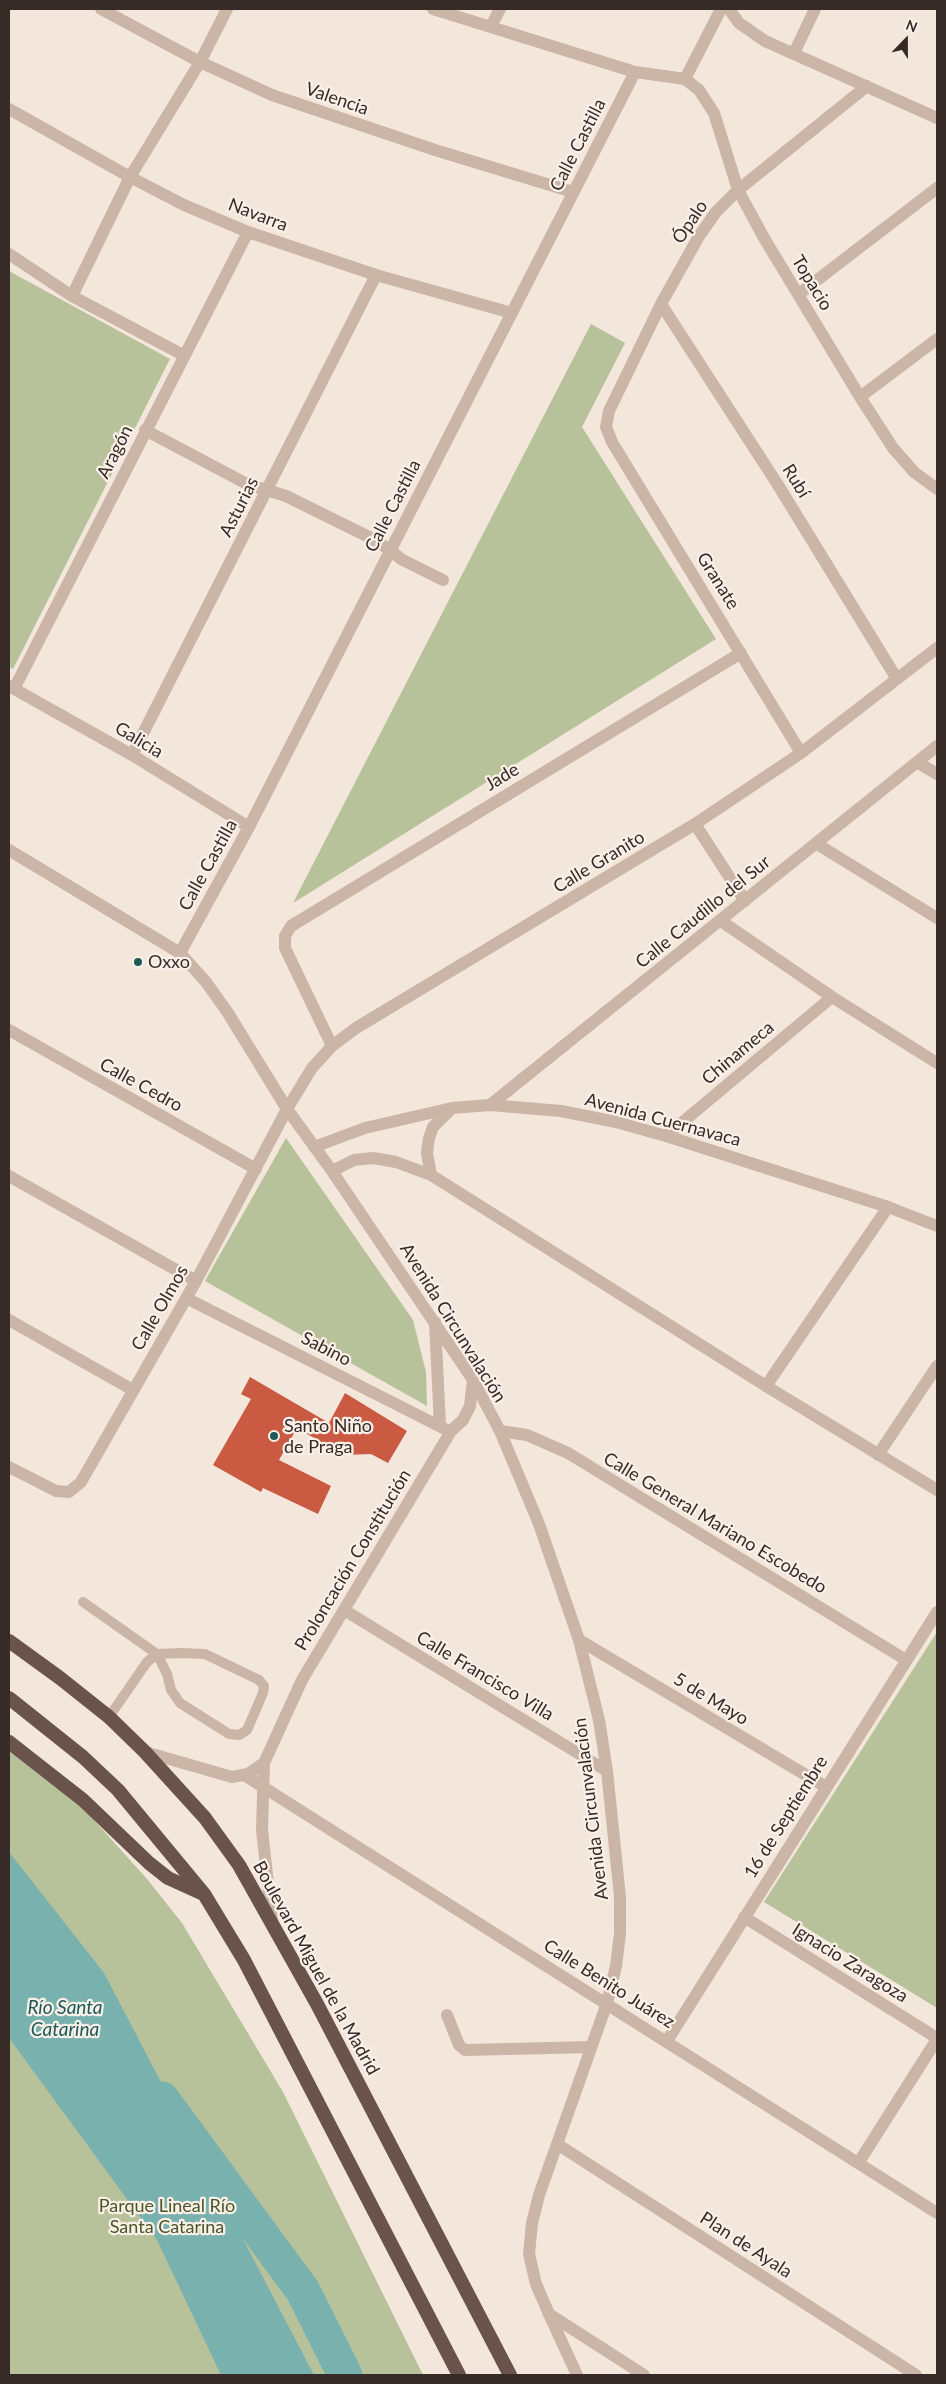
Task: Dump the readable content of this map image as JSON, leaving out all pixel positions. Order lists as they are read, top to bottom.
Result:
{
  "streets": {
    "highway": ["Boulevard Miguel de la Madrid"],
    "street": [
      "Valencia",
      "Calle Castilla",
      "Navarra",
      "Ópalo",
      "Topacio",
      "Aragón",
      "Rubí",
      "Asturias",
      "Granate",
      "Galicia",
      "Jade",
      "Calle Granito",
      "Calle Caudillo del Sur",
      "Chinameca",
      "Calle Cedro",
      "Avenida Cuernavaca",
      "Calle Olmos",
      "Avenida Circunvalación",
      "Sabino",
      "Calle General Mariano Escobedo",
      "Proloncación Constitución",
      "Calle Francisco Villa",
      "5 de Mayo",
      "16 de Septiembre",
      "Ignacio Zaragoza",
      "Calle Benito Juárez",
      "Plan de Ayala"
    ]
  },
  "crossings": [
    ["Valencia", "Calle Castilla"],
    ["Calle Castilla", "Navarra"],
    ["Calle Castilla", "Galicia"],
    ["Calle Castilla", "Avenida Circunvalación"],
    ["Navarra", "Aragón"],
    ["Navarra", "Asturias"],
    ["Ópalo", "Topacio"],
    ["Ópalo", "Rubí"],
    ["Ópalo", "Granate"],
    ["Aragón", "Galicia"],
    ["Rubí", "Calle Granito"],
    ["Asturias", "Galicia"],
    ["Granate", "Jade"],
    ["Granate", "Calle Granito"],
    ["Jade", "Calle Granito"],
    ["Calle Granito", "Calle Olmos"],
    ["Calle Granito", "Avenida Circunvalación"],
    ["Calle Caudillo del Sur", "Avenida Cuernavaca"],
    ["Chinameca", "Avenida Cuernavaca"],
    ["Calle Cedro", "Calle Olmos"],
    ["Avenida Cuernavaca", "Avenida Circunvalación"],
    ["Calle Olmos", "Avenida Circunvalación"],
    ["Calle Olmos", "Sabino"],
    ["Avenida Circunvalación", "Calle General Mariano Escobedo"],
    ["Avenida Circunvalación", "Proloncación Constitución"],
    ["Avenida Circunvalación", "Calle Francisco Villa"],
    ["Avenida Circunvalación", "5 de Mayo"],
    ["Avenida Circunvalación", "Calle Benito Juárez"],
    ["Avenida Circunvalación", "Plan de Ayala"],
    ["Sabino", "Proloncación Constitución"],
    ["Calle General Mariano Escobedo", "16 de Septiembre"],
    ["Proloncación Constitución", "Calle Francisco Villa"],
    ["Proloncación Constitución", "Boulevard Miguel de la Madrid"],
    ["Proloncación Constitución", "Calle Benito Juárez"],
    ["5 de Mayo", "16 de Septiembre"],
    ["16 de Septiembre", "Ignacio Zaragoza"],
    ["16 de Septiembre", "Calle Benito Juárez"]
  ],
  "water": ["Río Santa Catarina"],
  "parks": ["Parque Lineal Río Santa Catarina"],
  "places": ["Oxxo", "Santo Niño de Praga"],
  "north": "top"
}
